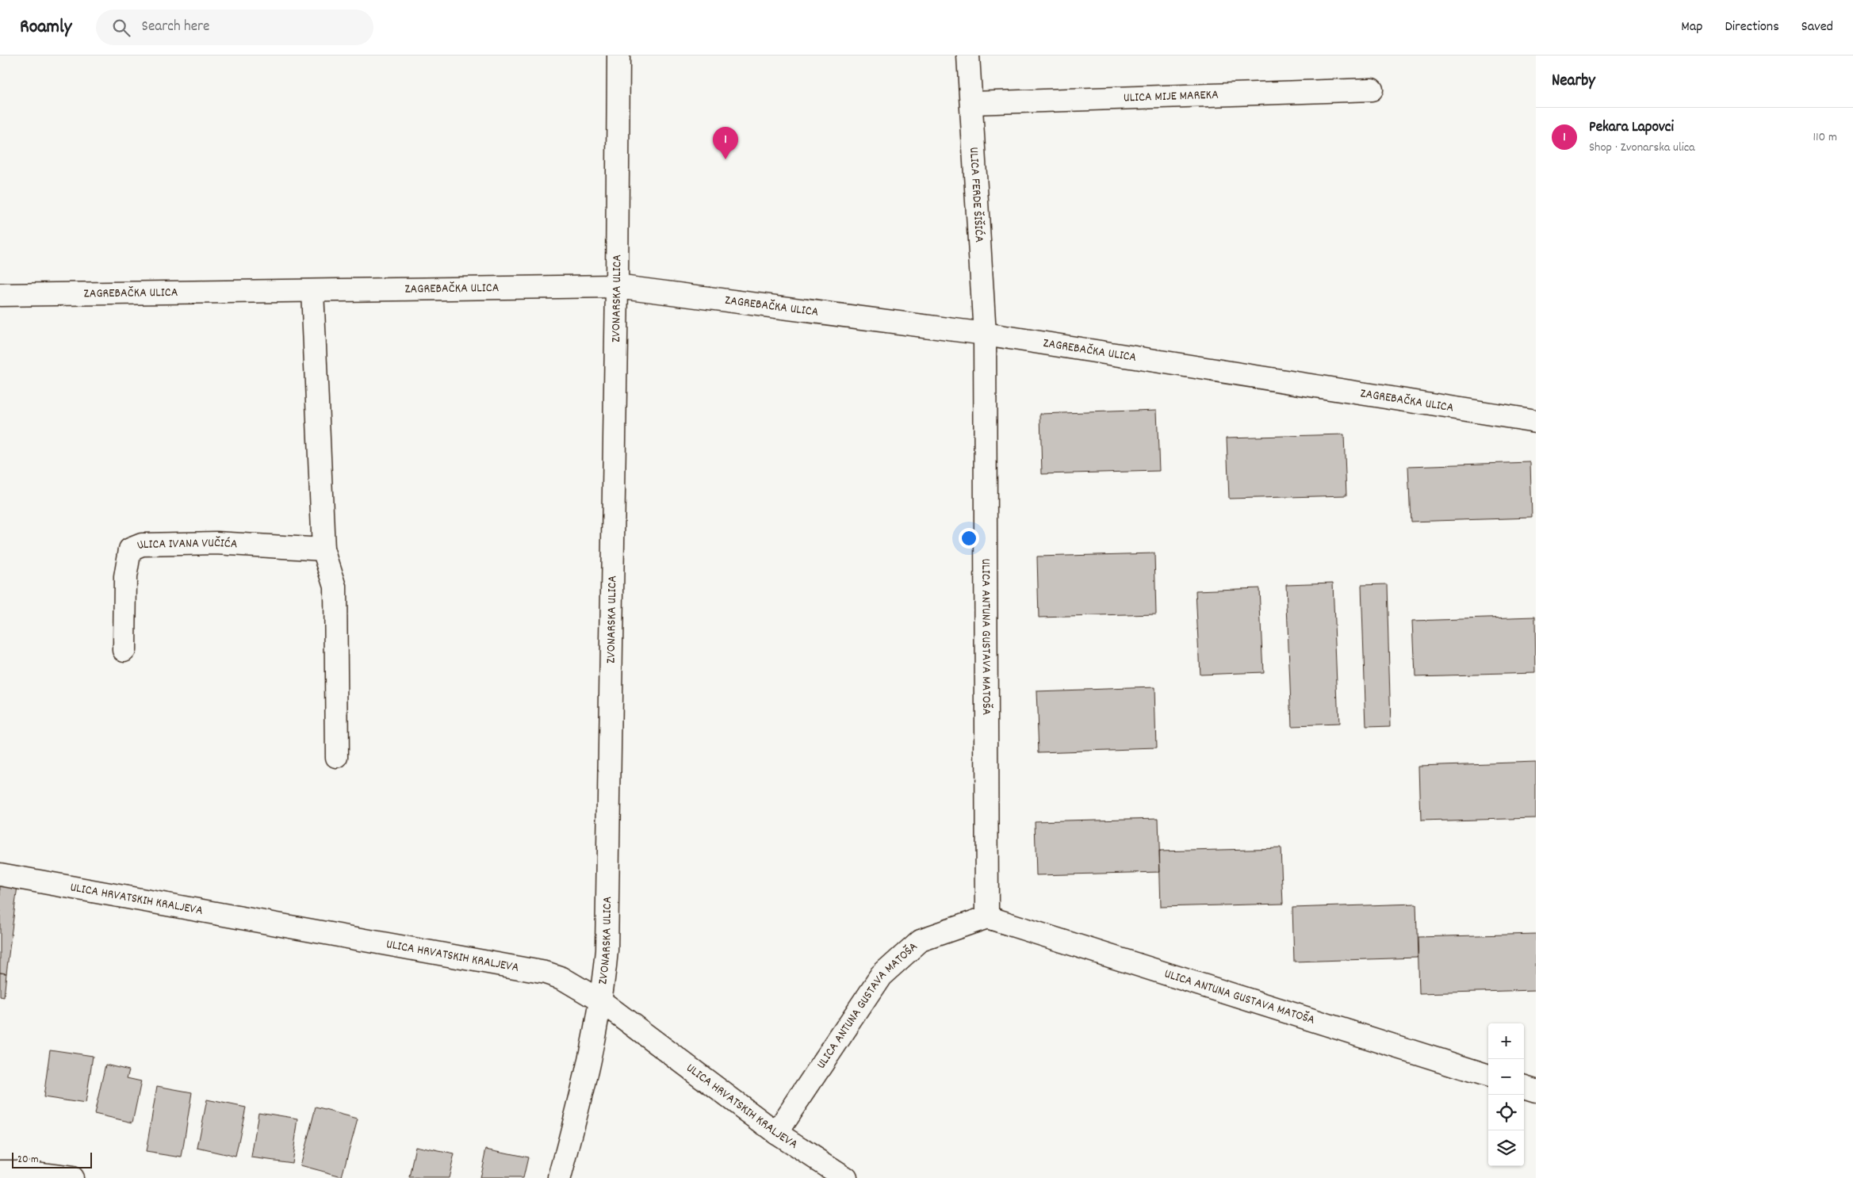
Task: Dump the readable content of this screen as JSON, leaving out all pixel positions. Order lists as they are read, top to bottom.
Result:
{
  "streets": {
    "street": [
      "ULICA MIJE MAREKA",
      "ULICA FERDE ŠIŠIĆA",
      "ZAGREBAČKA ULICA",
      "ZVONARSKA ULICA",
      "ULICA IVANA VUČIĆA",
      "ULICA ANTUNA GUSTAVA MATOŠA",
      "ULICA HRVATSKIH KRALJEVA"
    ]
  },
  "crossings": [
    ["ULICA MIJE MAREKA", "ULICA FERDE ŠIŠIĆA"],
    ["ULICA FERDE ŠIŠIĆA", "ZAGREBAČKA ULICA"],
    ["ULICA FERDE ŠIŠIĆA", "ULICA ANTUNA GUSTAVA MATOŠA"],
    ["ZAGREBAČKA ULICA", "ZVONARSKA ULICA"],
    ["ZAGREBAČKA ULICA", "ULICA ANTUNA GUSTAVA MATOŠA"],
    ["ZVONARSKA ULICA", "ULICA HRVATSKIH KRALJEVA"],
    ["ULICA ANTUNA GUSTAVA MATOŠA", "ULICA HRVATSKIH KRALJEVA"]
  ],
  "scale_bar": "20 m",
  "page": {
    "header": "Roamly",
    "search": "Search here",
    "nav": ["Map", "Directions", "Saved"],
    "heading": "Nearby",
    "list": [
      {
        "mark": "1",
        "name": "Pekara Lapovci",
        "note": "Shop · Zvonarska ulica",
        "value": "110 m"
      }
    ],
    "pins": "1",
    "map_buttons": ["+", "−"],
    "scale": "20 m"
  }
}
